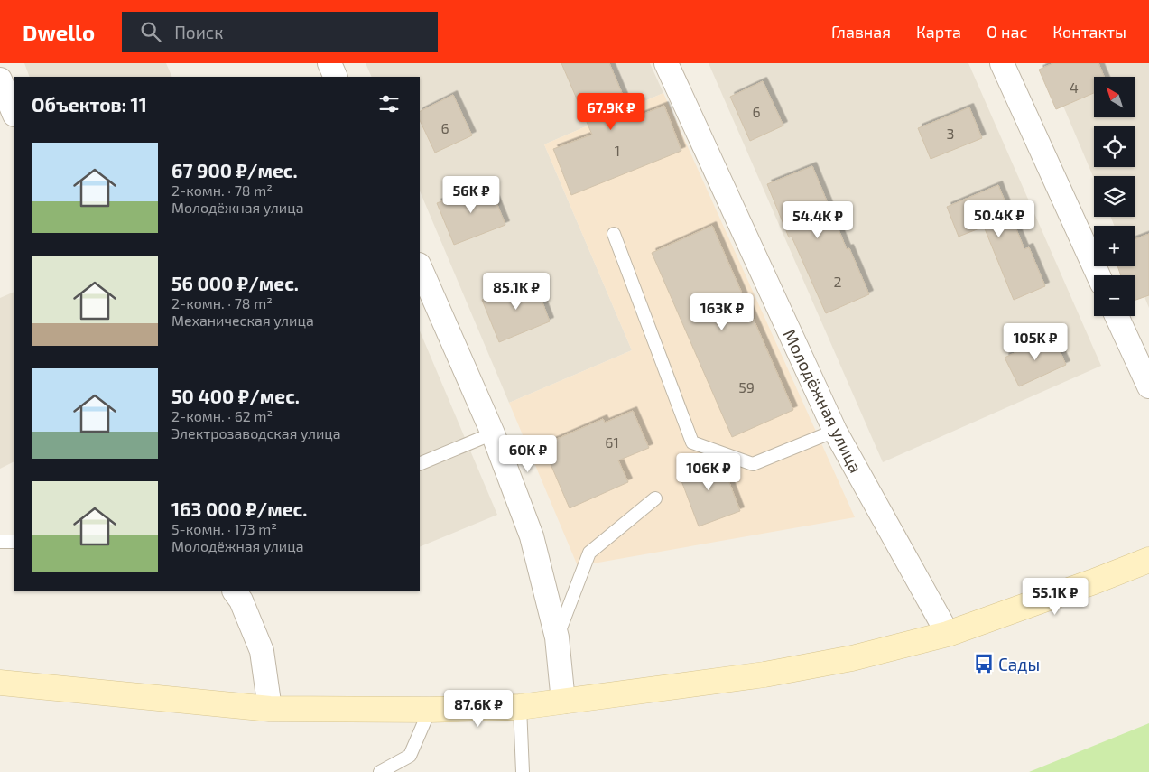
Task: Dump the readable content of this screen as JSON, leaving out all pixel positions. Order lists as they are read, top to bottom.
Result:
{
  "streets": {
    "street": ["Молодёжная улица"]
  },
  "places": {
    "bus stop": ["Сады"]
  },
  "house_numbers": [
    "4",
    "6",
    "6",
    "3",
    "1",
    "2",
    "59",
    "61"
  ],
  "north": "top left",
  "page": {
    "header": "Dwello",
    "search": "Поиск",
    "nav": [
      "Главная",
      "Карта",
      "О нас",
      "Контакты"
    ],
    "map_buttons": ["+", "−"],
    "heading": "Объектов: 11",
    "price": [
      "67.9K ₽",
      "56K ₽",
      "50.4K ₽",
      "54.4K ₽",
      "85.1K ₽",
      "163K ₽",
      "105K ₽",
      "60K ₽",
      "106K ₽",
      "55.1K ₽",
      "87.6K ₽"
    ],
    "list": [
      {
        "name": "67 900 ₽/мес.",
        "note": "2-комн. · 78 m² · Молодёжная улица"
      },
      {
        "name": "56 000 ₽/мес.",
        "note": "2-комн. · 78 m² · Механическая улица"
      },
      {
        "name": "50 400 ₽/мес.",
        "note": "2-комн. · 62 m² · Электрозаводская улица"
      },
      {
        "name": "163 000 ₽/мес.",
        "note": "5-комн. · 173 m² · Молодёжная улица"
      }
    ]
  }
}
